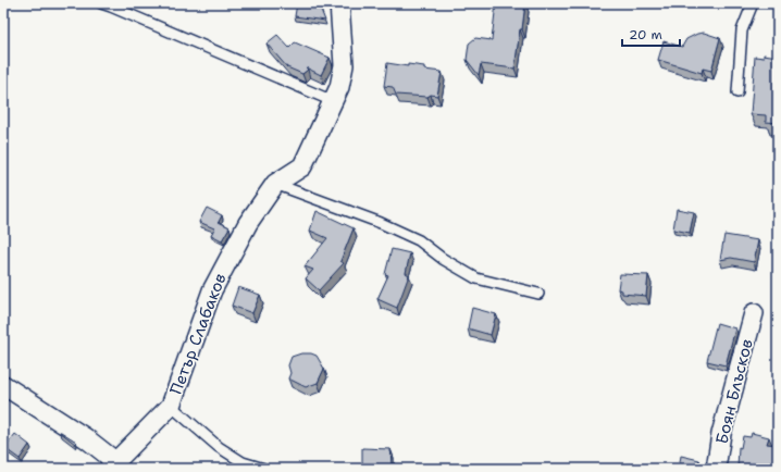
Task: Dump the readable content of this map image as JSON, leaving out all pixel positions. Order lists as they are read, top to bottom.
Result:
{
  "streets": {
    "street": ["Петър Слабаков", "Боян Блъсков"]
  },
  "scale_bar": "20 m"
}
